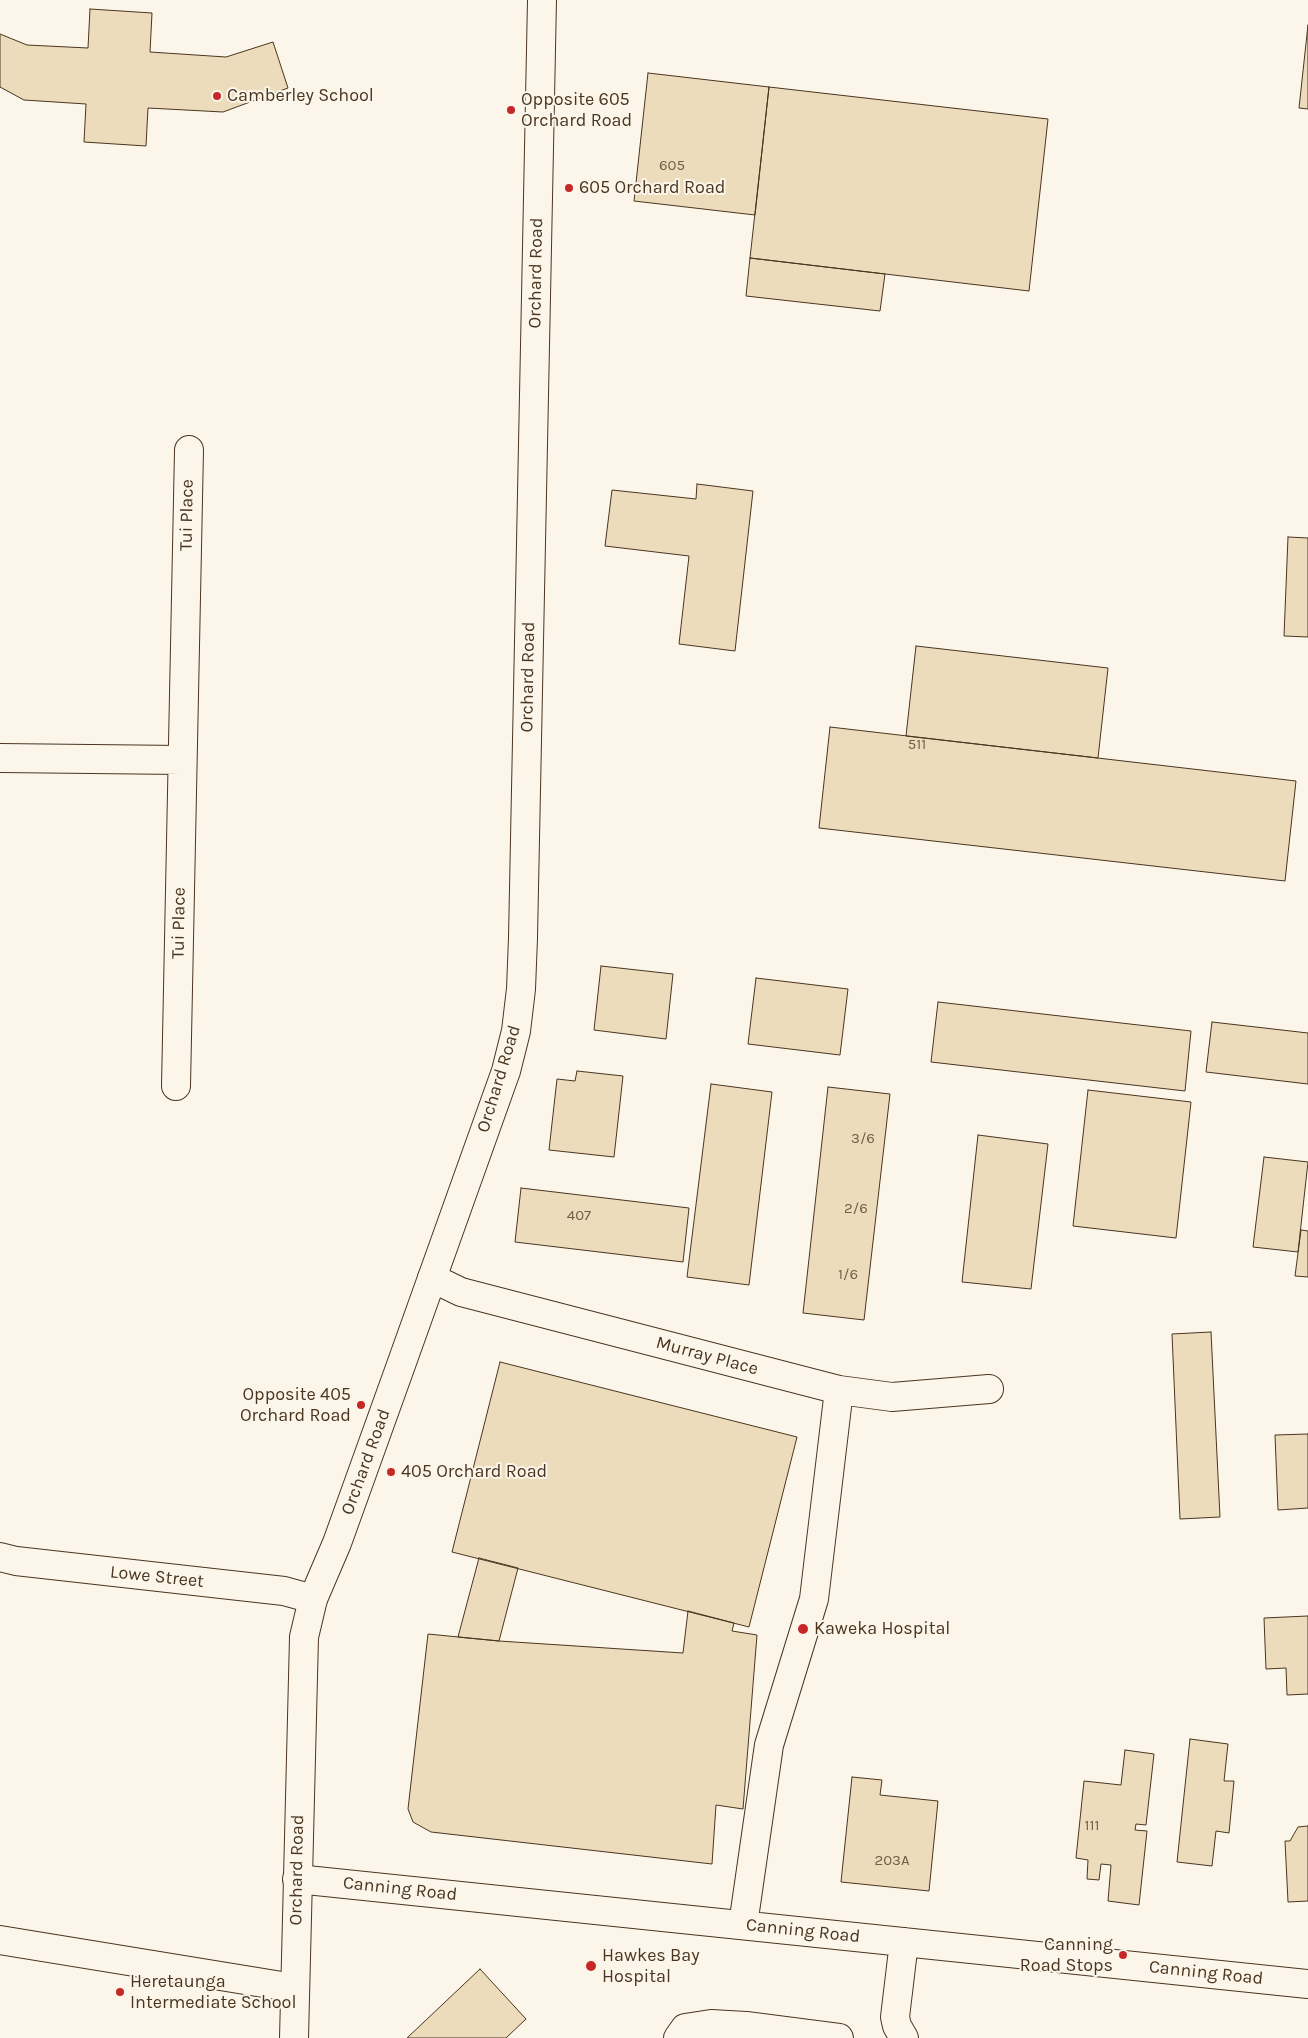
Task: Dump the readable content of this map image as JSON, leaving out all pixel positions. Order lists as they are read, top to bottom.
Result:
{
  "streets": {
    "street": [
      "Orchard Road",
      "Tui Place",
      "Murray Place",
      "Lowe Street",
      "Canning Road"
    ]
  },
  "crossings": [
    ["Orchard Road", "Murray Place"],
    ["Orchard Road", "Lowe Street"],
    ["Orchard Road", "Canning Road"]
  ],
  "places": [
    "Camberley School",
    "Opposite 605 Orchard Road",
    "605 Orchard Road",
    "Opposite 405 Orchard Road",
    "405 Orchard Road",
    "Kaweka Hospital",
    "Canning Road Stops",
    "Hawkes Bay Hospital",
    "Heretaunga Intermediate School"
  ],
  "house_numbers": [
    "605",
    "511",
    "3/6",
    "2/6",
    "407",
    "1/6",
    "111",
    "203A"
  ]
}
